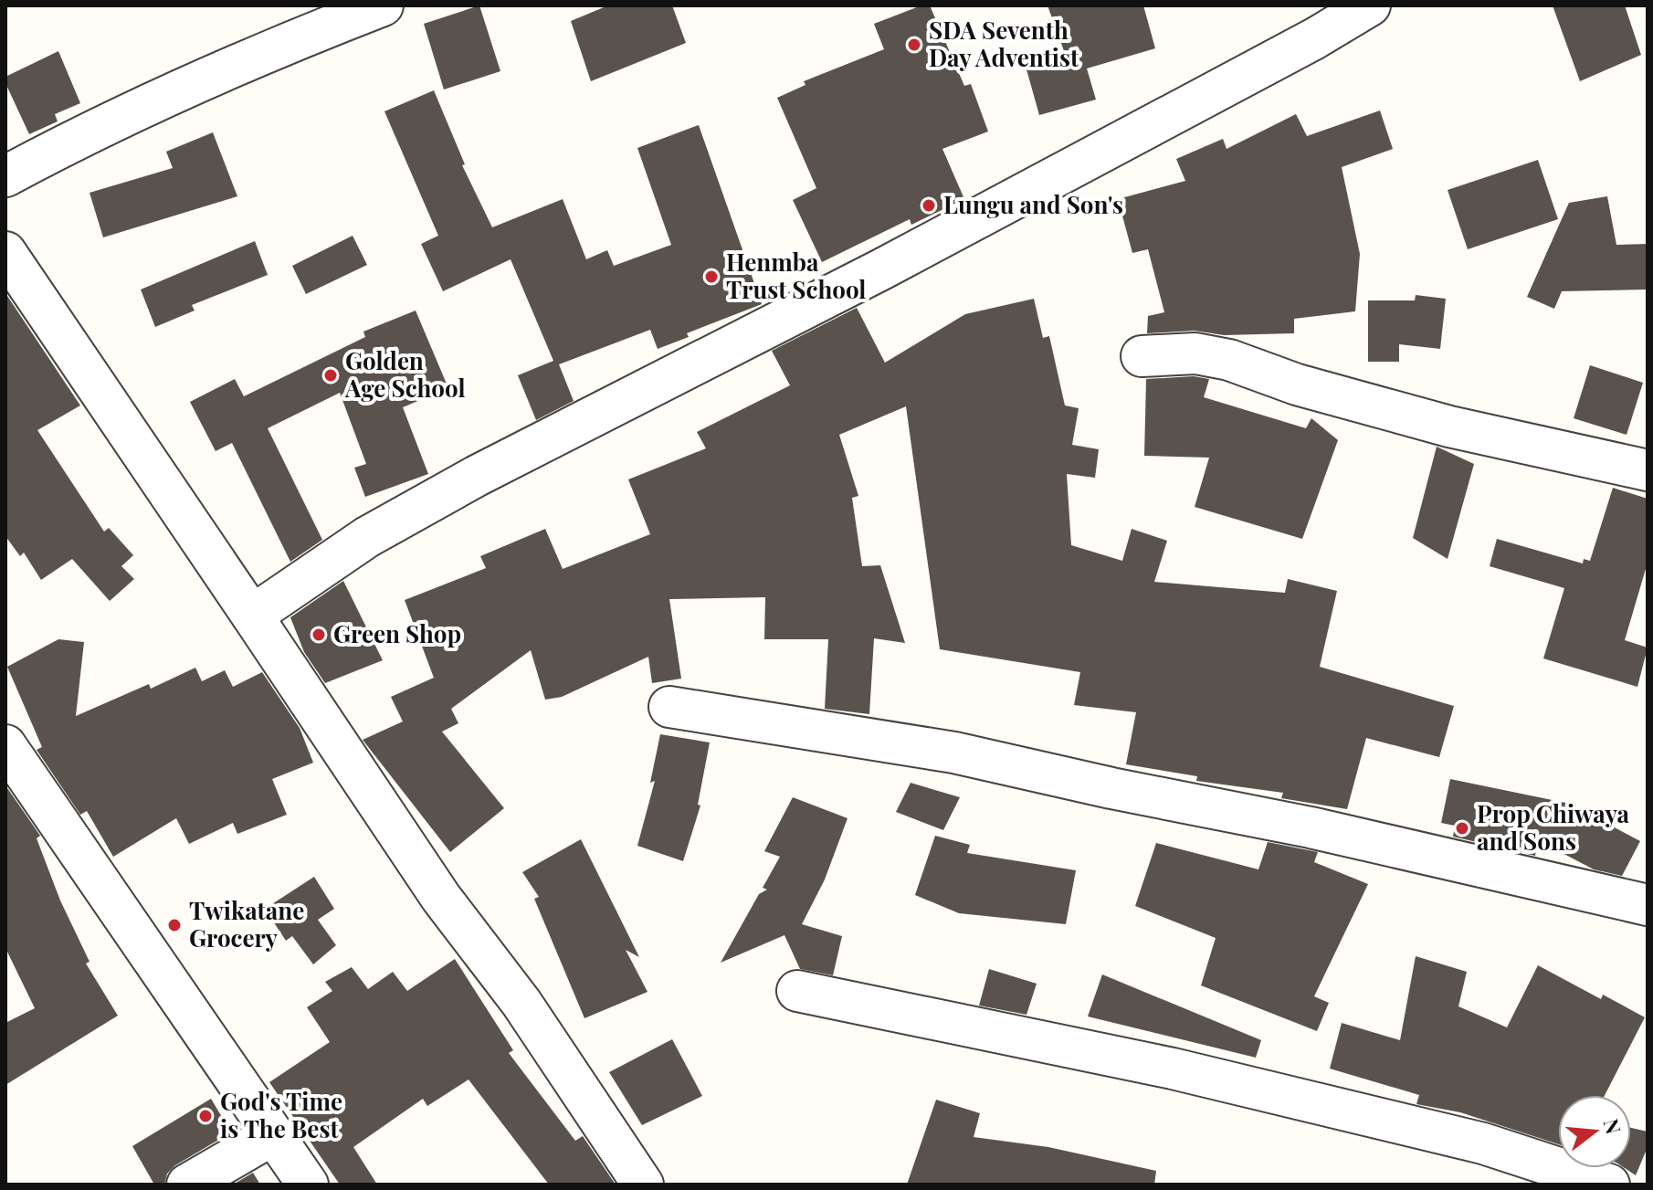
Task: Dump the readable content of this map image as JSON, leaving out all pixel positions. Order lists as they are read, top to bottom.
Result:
{
  "places": [
    "SDA Seventh Day Adventist",
    "Lungu and Son's",
    "Henmba Trust School",
    "Golden Age School",
    "Green Shop",
    "Prop Chiwaya and Sons",
    "Twikatane Grocery",
    "God's Time is The Best"
  ],
  "north": "right"
}
